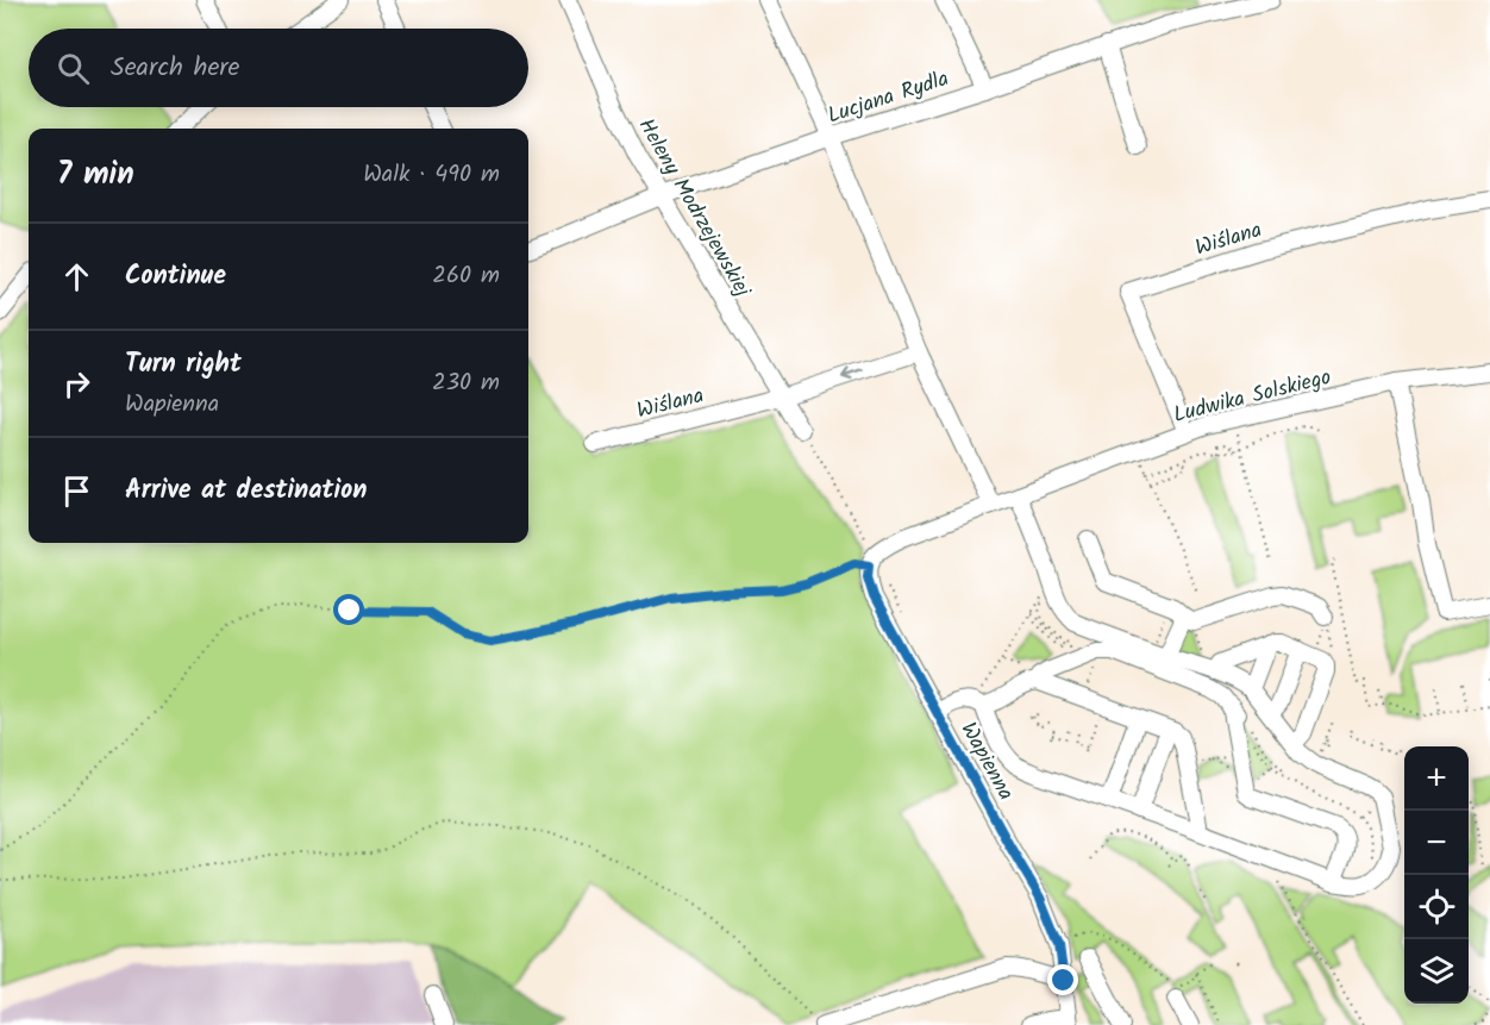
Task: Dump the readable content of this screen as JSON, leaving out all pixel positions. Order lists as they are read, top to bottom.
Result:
{
  "streets": {
    "street": [
      "Lucjana Rydla",
      "Heleny Modrzejewskiej",
      "Wiślana",
      "Ludwika Solskiego",
      "Wapienna"
    ]
  },
  "crossings": [
    ["Lucjana Rydla", "Heleny Modrzejewskiej"],
    ["Heleny Modrzejewskiej", "Wiślana"],
    ["Wiślana", "Ludwika Solskiego"],
    ["Ludwika Solskiego", "Wapienna"]
  ],
  "page": {
    "search": "Search here",
    "heading": ["7 min", "Walk · 490 m"],
    "list": [
      ["Continue", "260 m"],
      ["Turn right", "Wapienna", "230 m"],
      "Arrive at destination"
    ],
    "map_buttons": ["+", "−"]
  }
}
